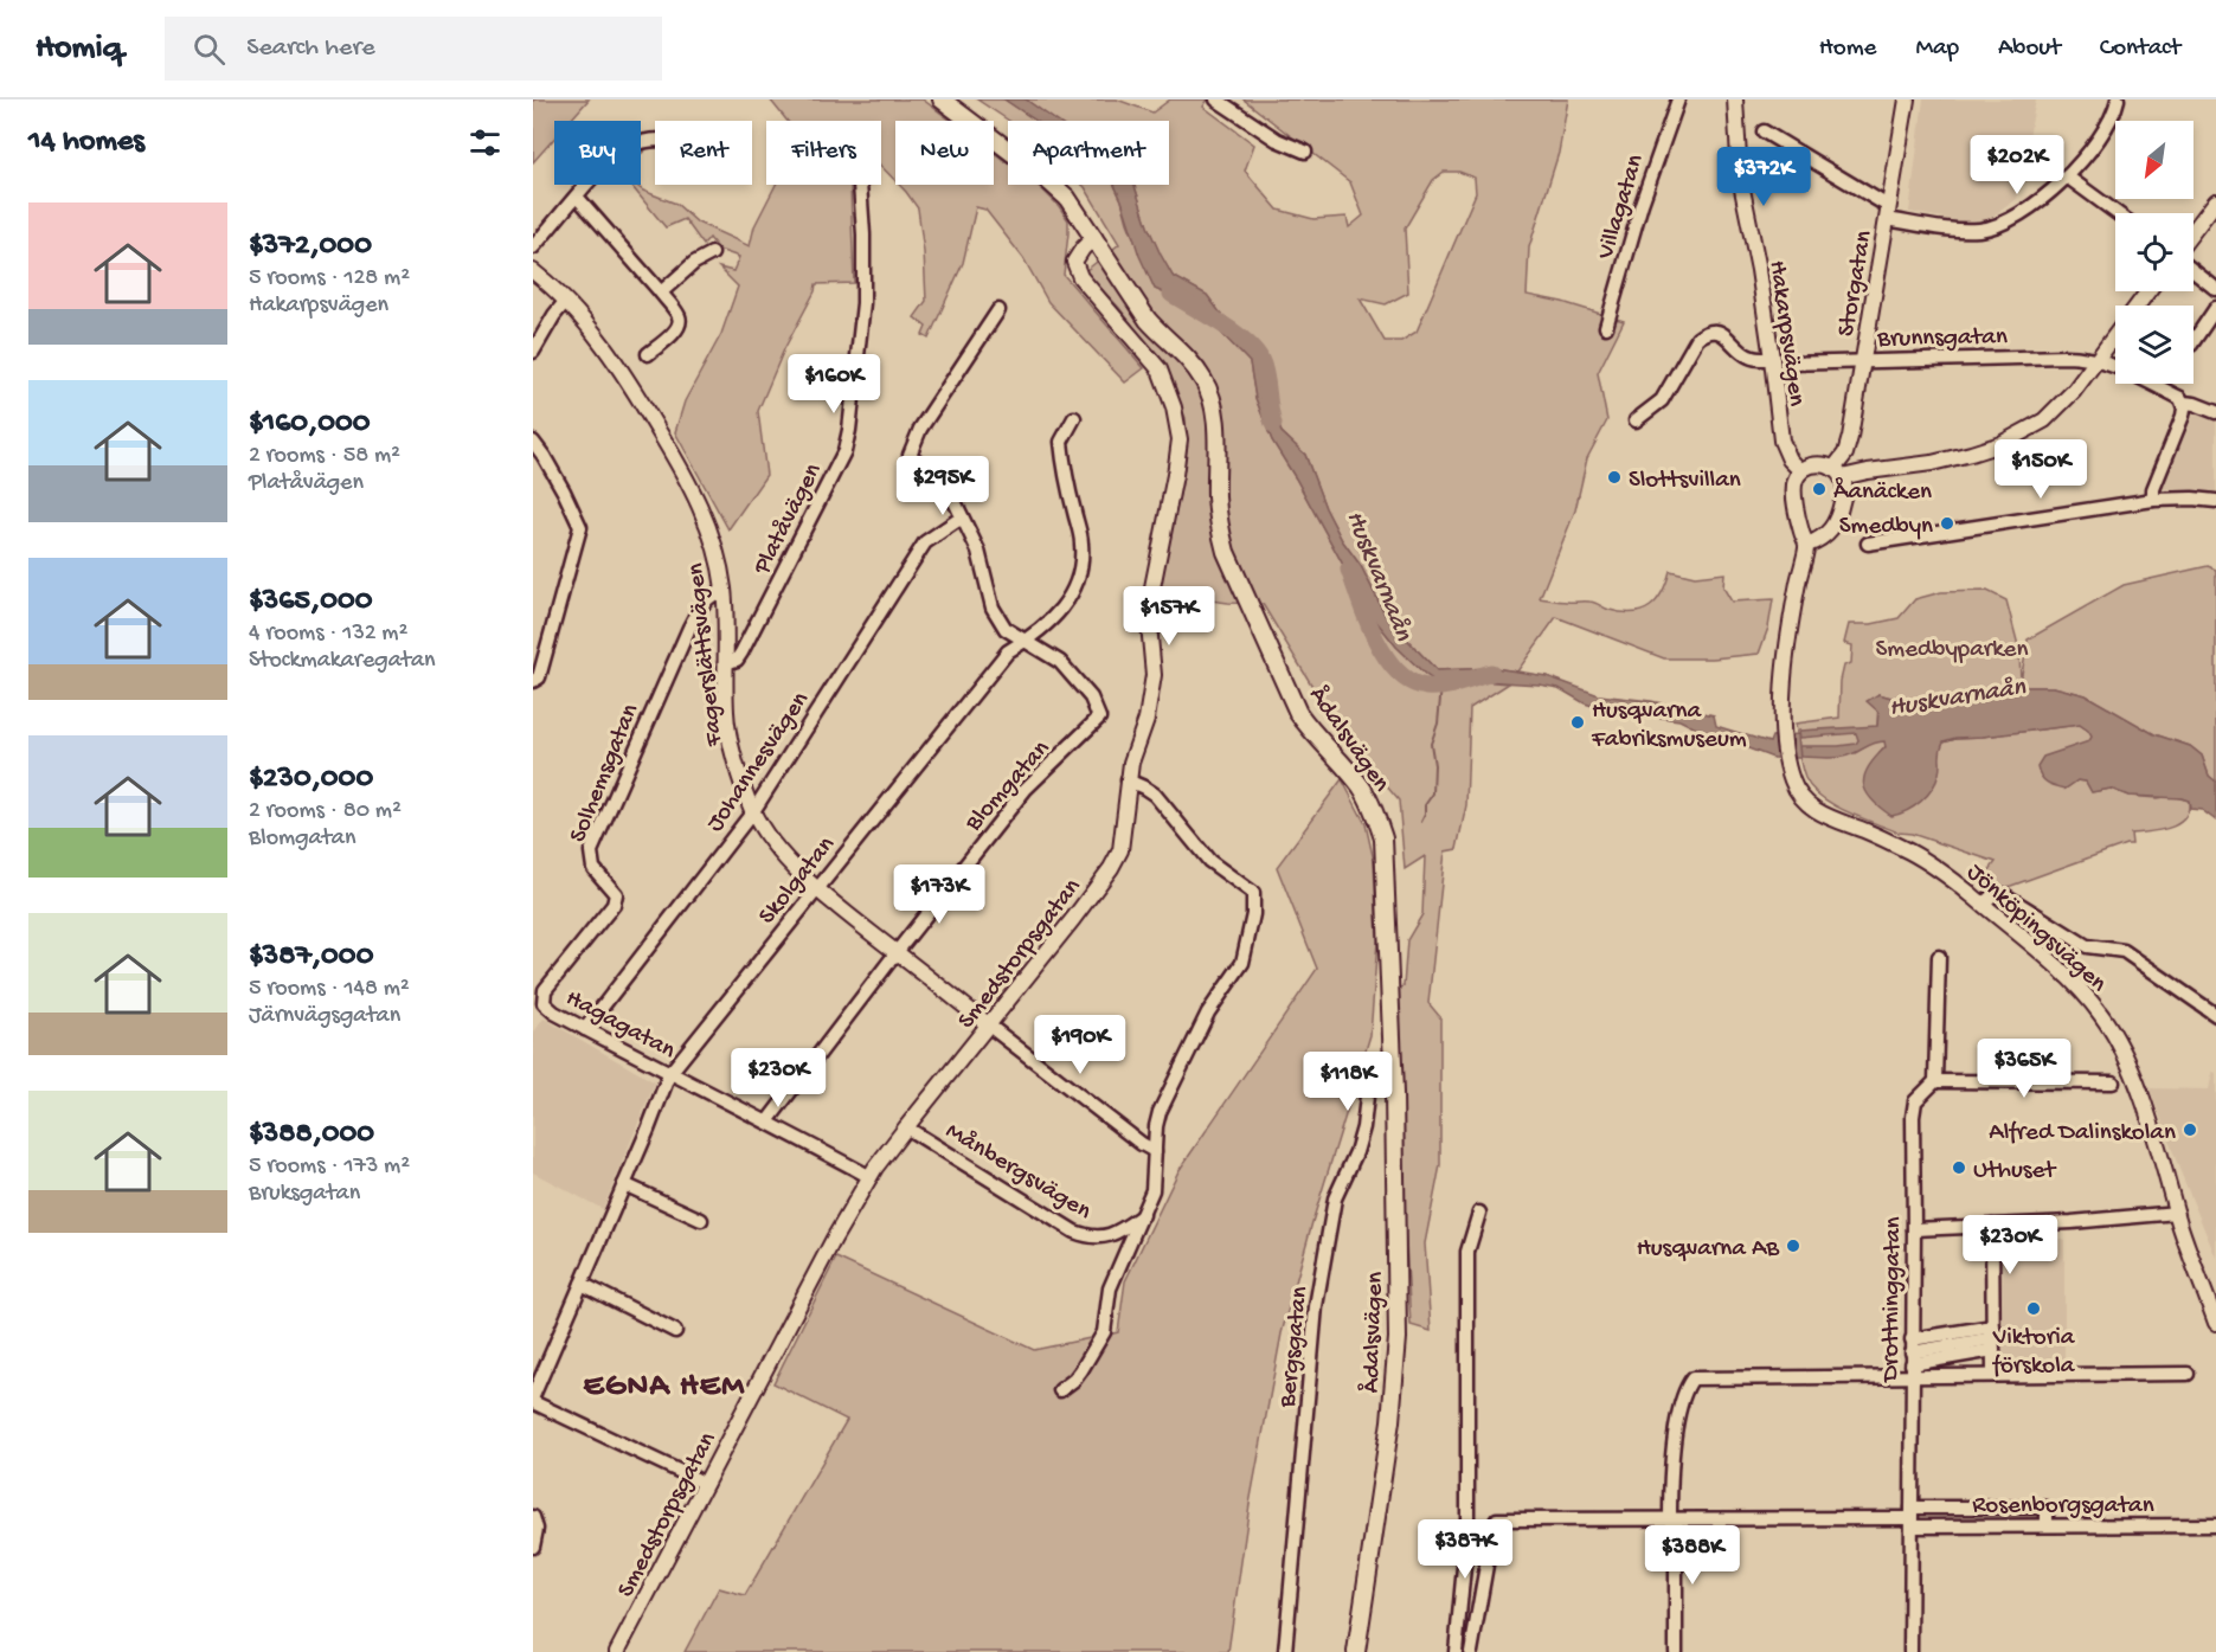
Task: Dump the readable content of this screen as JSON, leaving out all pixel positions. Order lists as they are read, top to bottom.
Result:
{
  "streets": {
    "main road": ["Ådalsvägen"],
    "street": [
      "Villagatan",
      "Storgatan",
      "Hakarpsvägen",
      "Brunnsgatan",
      "Platåvägen",
      "Fagerslättsvägen",
      "Johannesvägen",
      "Solhemsgatan",
      "Blomgatan",
      "Skolgatan",
      "Jönköpingsvägen",
      "Smedstorpsgatan",
      "Hagagatan",
      "Månbergsvägen",
      "Drottninggatan",
      "Bergsgatan",
      "Rosenborgsgatan"
    ]
  },
  "crossings": [
    ["Storgatan", "Brunnsgatan"],
    ["Platåvägen", "Fagerslättsvägen"],
    ["Fagerslättsvägen", "Johannesvägen"],
    ["Fagerslättsvägen", "Solhemsgatan"],
    ["Fagerslättsvägen", "Blomgatan"],
    ["Fagerslättsvägen", "Skolgatan"],
    ["Fagerslättsvägen", "Smedstorpsgatan"],
    ["Ådalsvägen", "Smedstorpsgatan"],
    ["Ådalsvägen", "Bergsgatan"],
    ["Johannesvägen", "Hagagatan"],
    ["Solhemsgatan", "Hagagatan"],
    ["Blomgatan", "Skolgatan"],
    ["Blomgatan", "Hagagatan"],
    ["Skolgatan", "Hagagatan"],
    ["Smedstorpsgatan", "Hagagatan"],
    ["Smedstorpsgatan", "Månbergsvägen"],
    ["Drottninggatan", "Rosenborgsgatan"]
  ],
  "districts": ["EGNA HEM"],
  "water": ["Huskvarnaån"],
  "parks": ["Smedbyparken"],
  "places": [
    "Slottsvillan",
    "Åanäcken",
    "Smedbyn",
    "Husqvarna Fabriksmuseum",
    "Alfred Dalinskolan",
    "Uthuset",
    "Husqvarna AB",
    "Viktoria förskola"
  ],
  "north": "bottom left",
  "page": {
    "header": "Homiq",
    "search": "Search here",
    "nav": [
      "Home",
      "Map",
      "About",
      "Contact"
    ],
    "heading": "14 homes",
    "chip": [
      "Buy",
      "Rent",
      "Filters",
      "New",
      "Apartment"
    ],
    "price": [
      "$202K",
      "$372K",
      "$160K",
      "$150K",
      "$295K",
      "$157K",
      "$173K",
      "$190K",
      "$365K",
      "$230K",
      "$118K",
      "$230K",
      "$387K",
      "$388K"
    ],
    "list": [
      {
        "name": "$372,000",
        "note": "5 rooms · 128 m² · Hakarpsvägen"
      },
      {
        "name": "$160,000",
        "note": "2 rooms · 58 m² · Platåvägen"
      },
      {
        "name": "$365,000",
        "note": "4 rooms · 132 m² · Stockmakaregatan"
      },
      {
        "name": "$230,000",
        "note": "2 rooms · 80 m² · Blomgatan"
      },
      {
        "name": "$387,000",
        "note": "5 rooms · 148 m² · Järnvägsgatan"
      },
      {
        "name": "$388,000",
        "note": "5 rooms · 173 m² · Bruksgatan"
      }
    ]
  }
}
